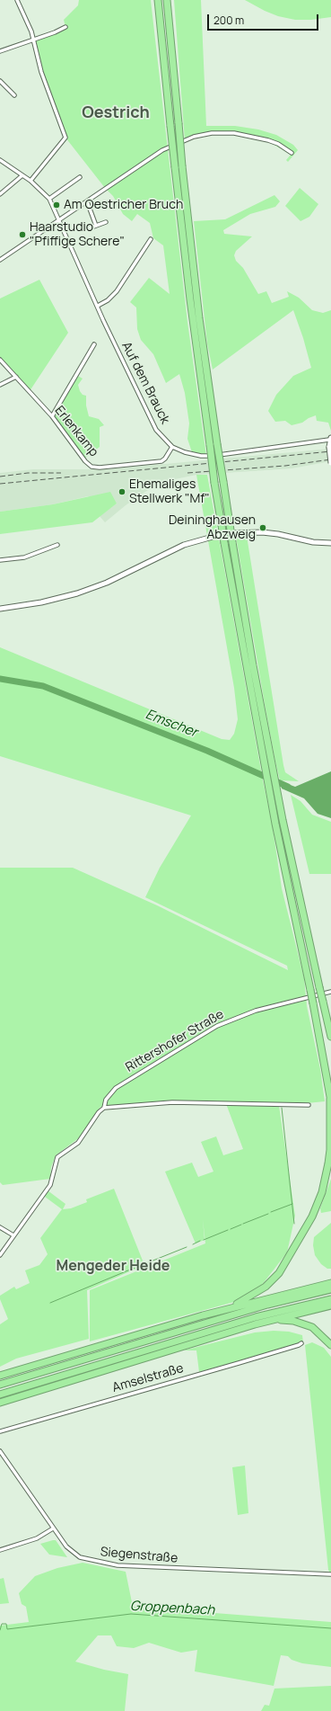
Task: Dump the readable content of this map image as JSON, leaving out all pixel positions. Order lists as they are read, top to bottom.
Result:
{
  "streets": {
    "street": [
      "Auf dem Brauck",
      "Erlenkamp",
      "Rittershofer Straße",
      "Amselstraße",
      "Siegenstraße"
    ]
  },
  "crossings": [
    ["Auf dem Brauck", "Erlenkamp"]
  ],
  "districts": ["Oestrich", "Mengeder Heide"],
  "water": ["Emscher", "Groppenbach"],
  "places": [
    "Am Oestricher Bruch",
    "Haarstudio \"Pfiffige Schere\"",
    "Ehemaliges Stellwerk \"Mf\"",
    "Deininghausen Abzweig"
  ],
  "scale_bar": "200 m"
}
